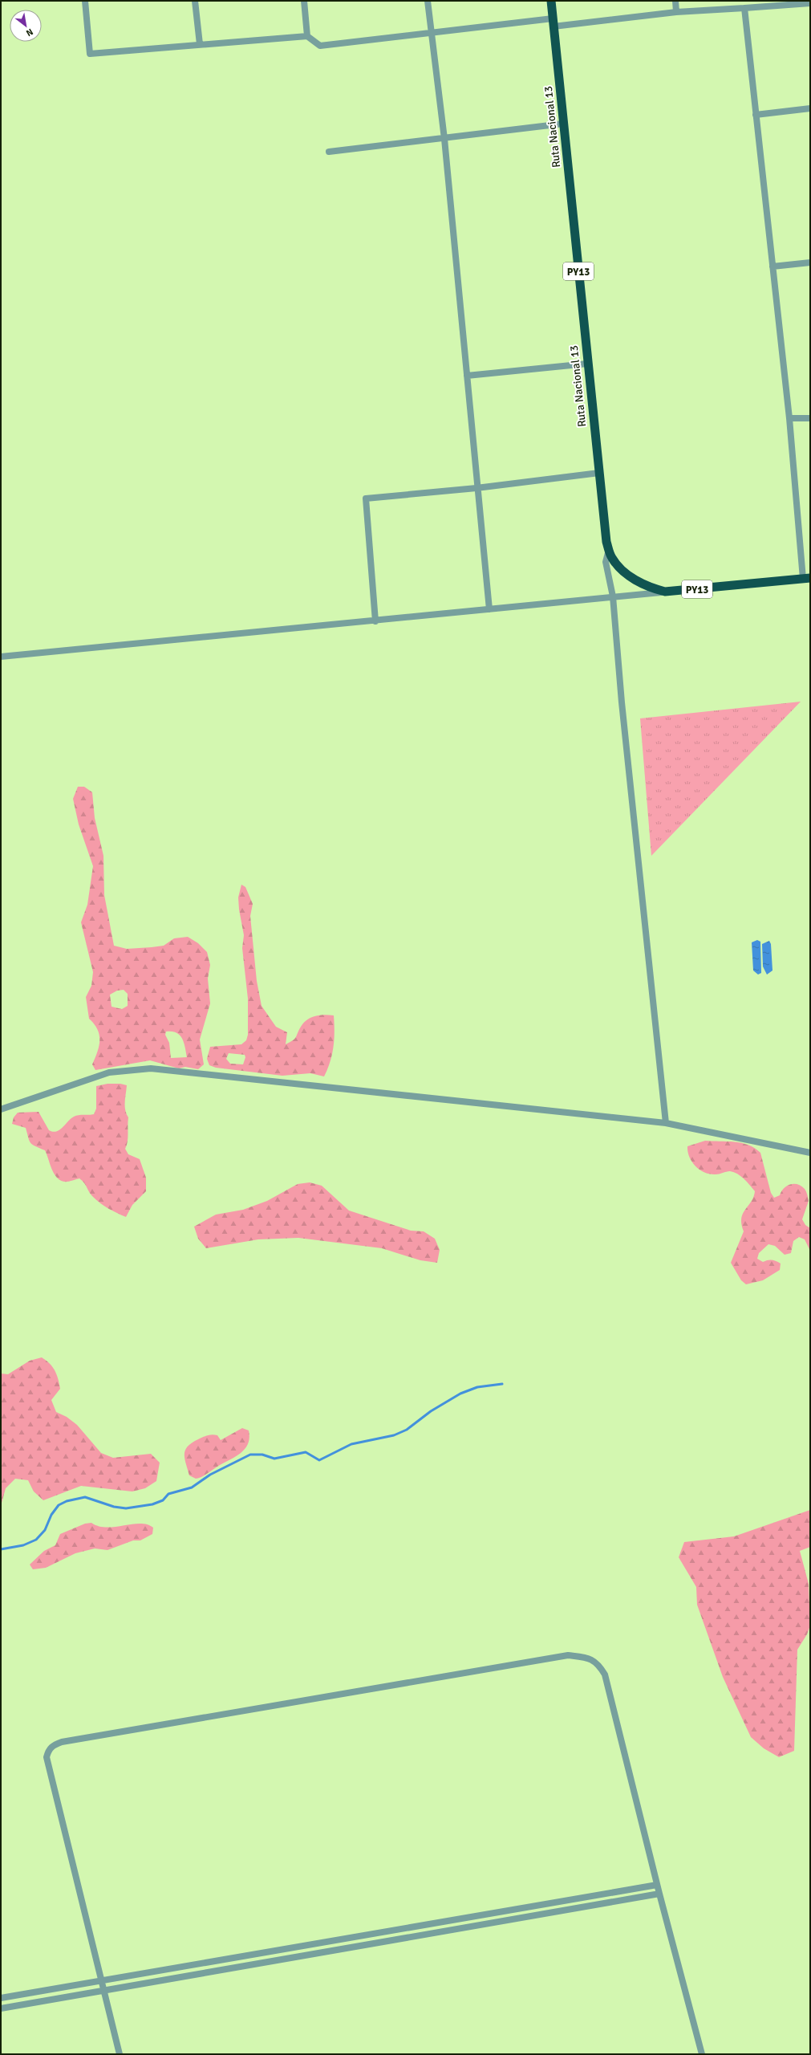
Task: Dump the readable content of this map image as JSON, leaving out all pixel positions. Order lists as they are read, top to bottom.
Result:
{
  "streets": {
    "highway": ["Ruta Nacional 13", "PY13"]
  },
  "north": "bottom right"
}
